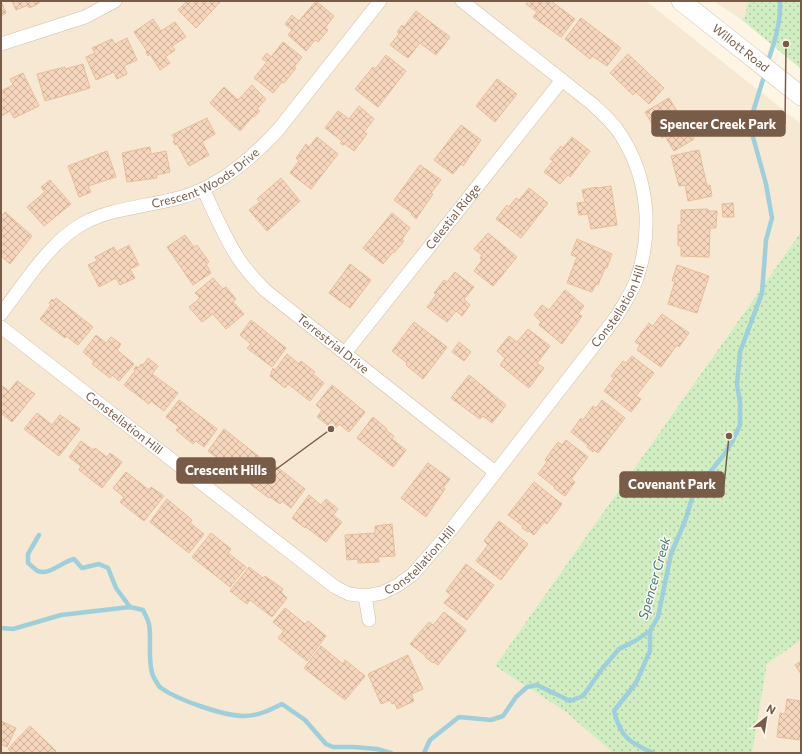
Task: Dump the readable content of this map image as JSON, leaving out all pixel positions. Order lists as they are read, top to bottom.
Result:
{
  "streets": {
    "main road": ["Willott Road"],
    "street": [
      "Crescent Woods Drive",
      "Celestial Ridge",
      "Constellation Hill",
      "Terrestrial Drive"
    ]
  },
  "crossings": [
    ["Crescent Woods Drive", "Terrestrial Drive"],
    ["Celestial Ridge", "Constellation Hill"],
    ["Celestial Ridge", "Terrestrial Drive"],
    ["Constellation Hill", "Terrestrial Drive"]
  ],
  "water": ["Spencer Creek"],
  "places": ["Spencer Creek Park", "Crescent Hills", "Covenant Park"],
  "north": "top right"
}
